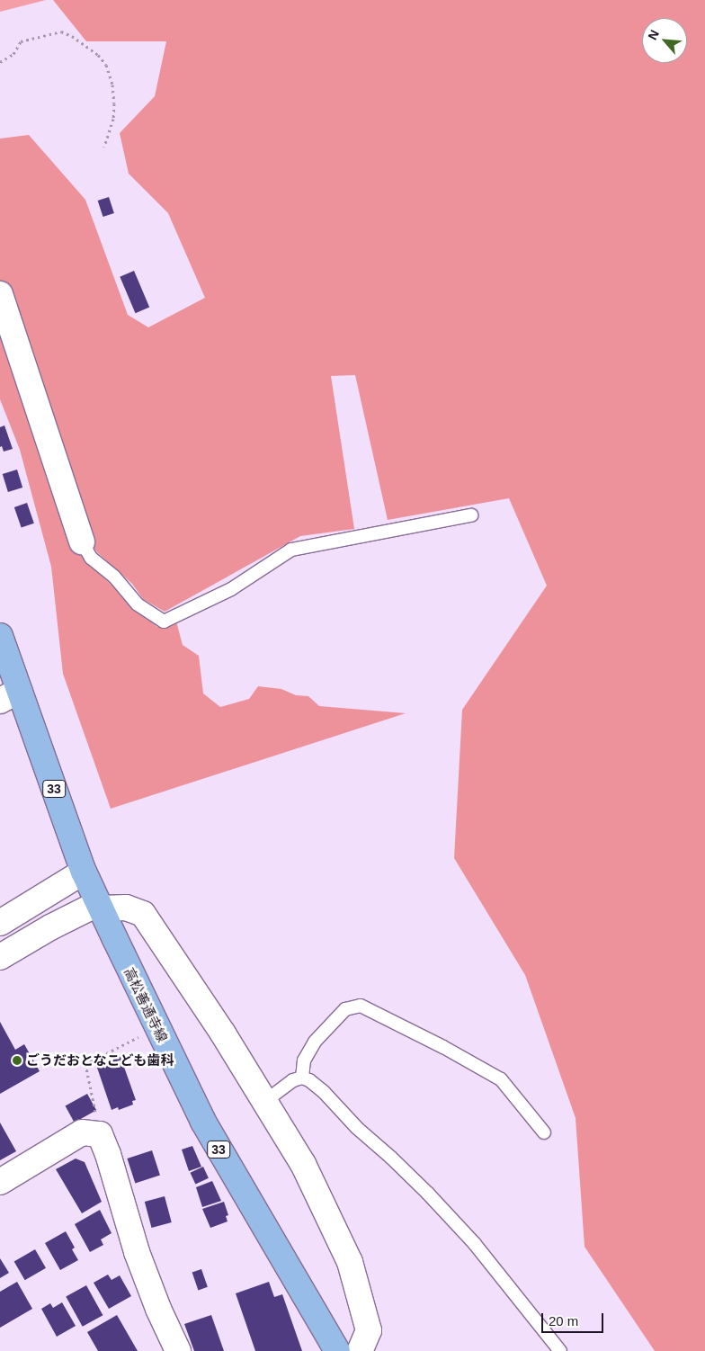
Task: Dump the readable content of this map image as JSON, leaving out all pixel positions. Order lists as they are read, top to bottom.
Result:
{
  "streets": {
    "main road": ["33", "高松善通寺線"]
  },
  "places": ["ごうだおとなこども歯科"],
  "scale_bar": "20 m",
  "north": "top left"
}
